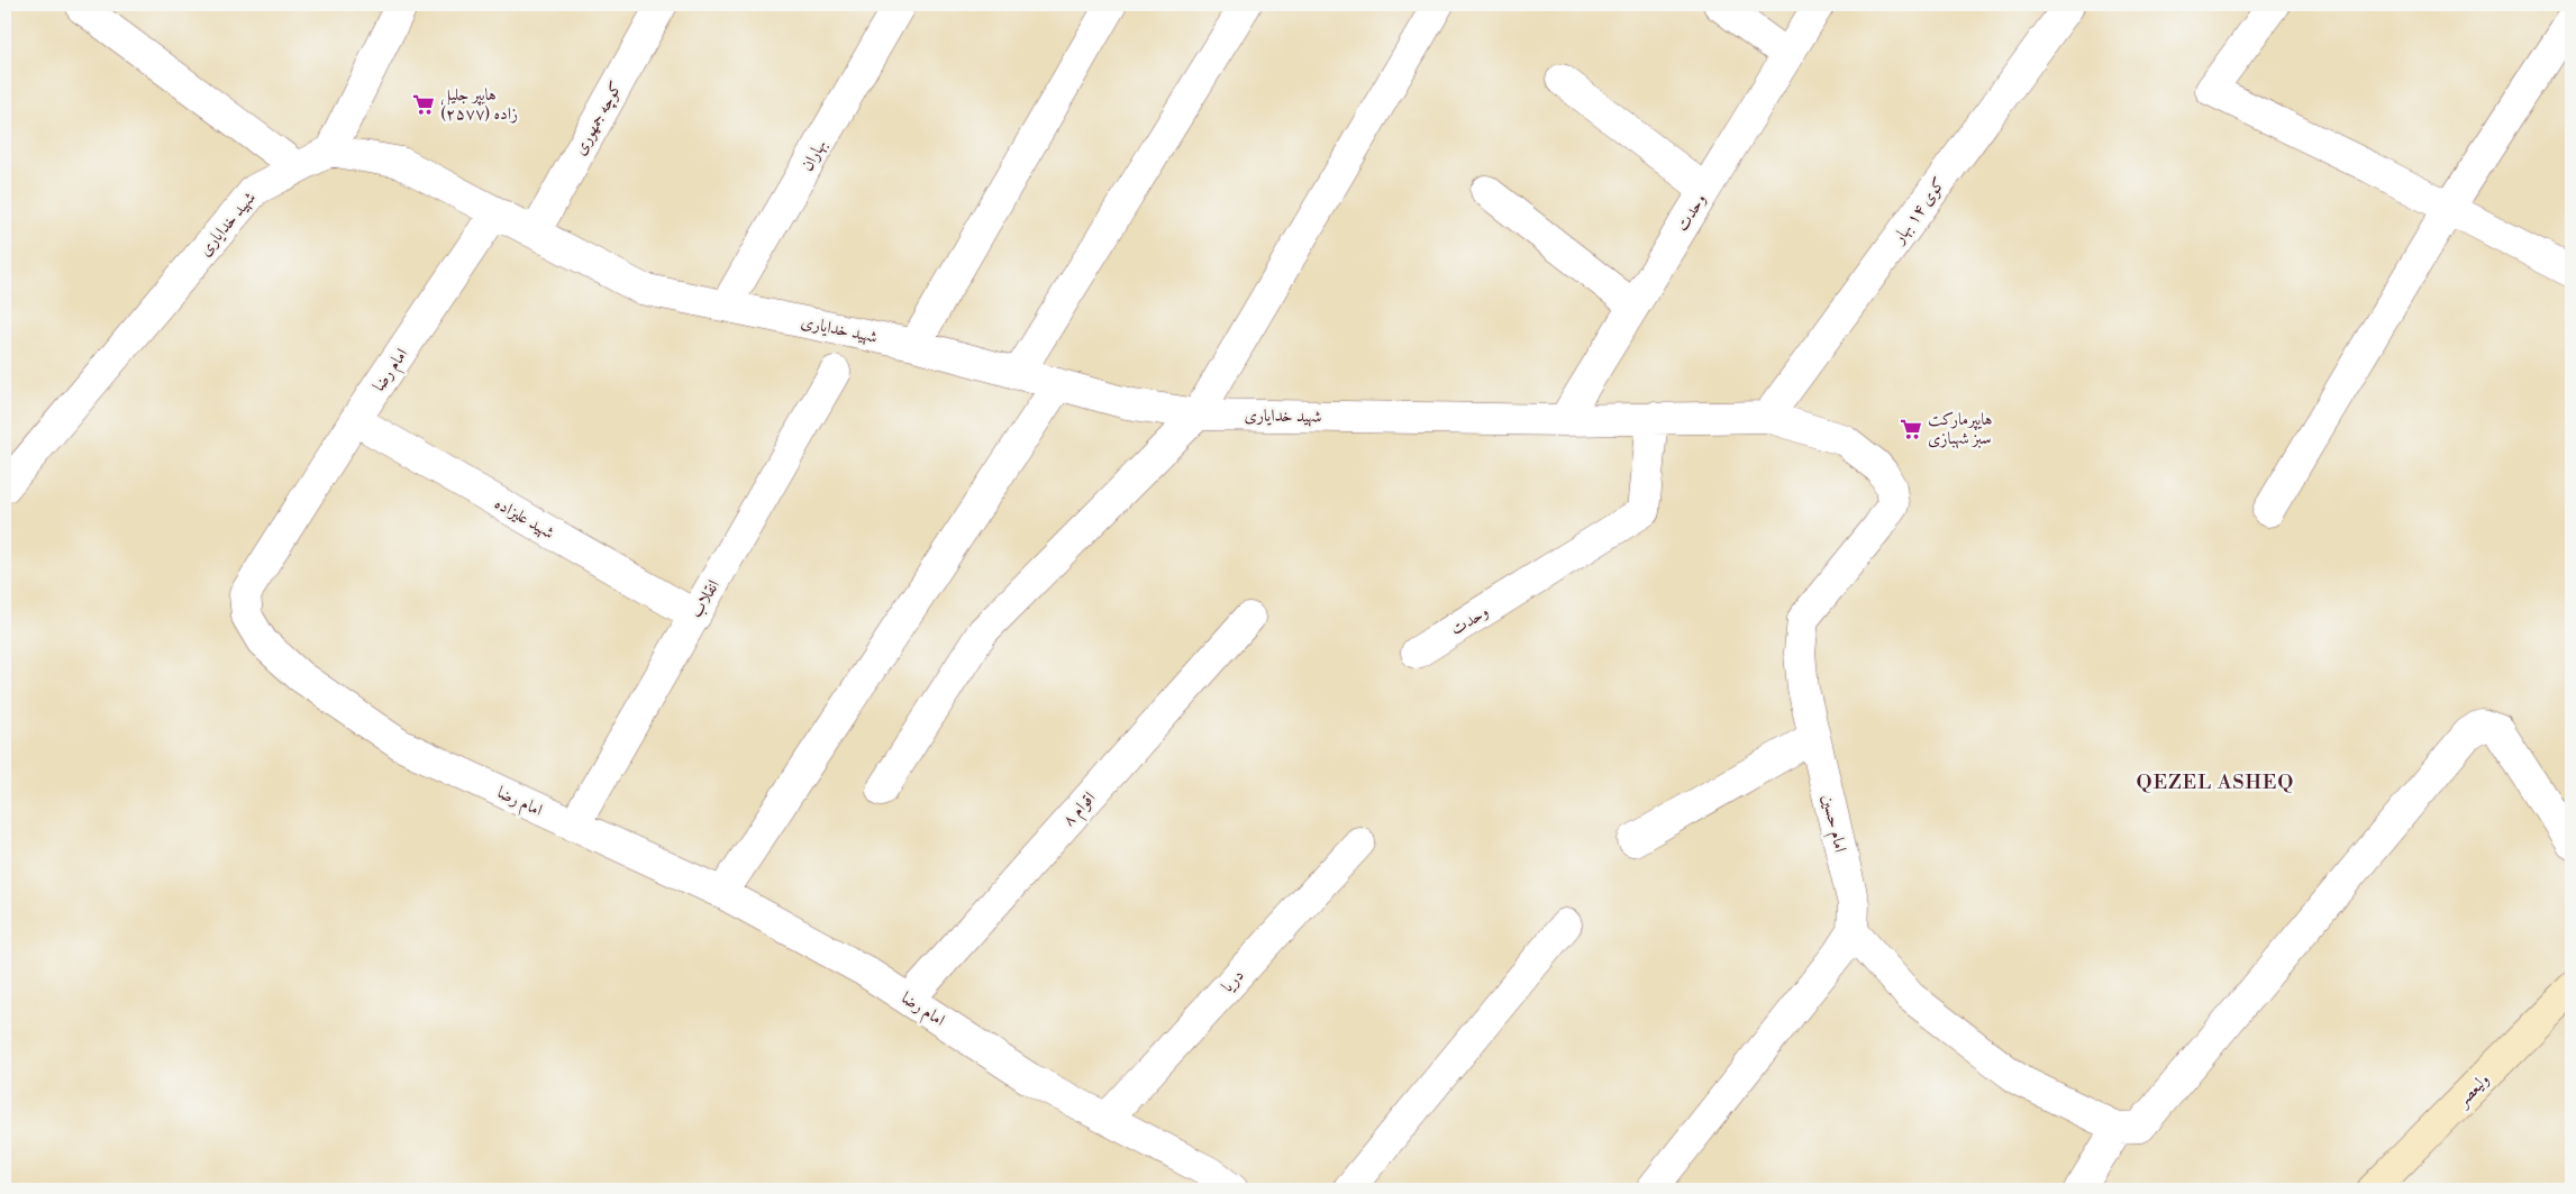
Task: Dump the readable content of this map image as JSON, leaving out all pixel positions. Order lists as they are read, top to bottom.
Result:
{
  "streets": {
    "street": [
      "کوچه جمهوری",
      "بهاران",
      "کوی ۱۴ بهار",
      "وحدت",
      "شهید خدایاری",
      "امام رضا",
      "شهید علیزاده",
      "انقلاب",
      "اقوام ۸",
      "امام حسین",
      "دریا",
      "ولیعصر"
    ]
  },
  "crossings": [
    ["کوچه جمهوری", "شهید خدایاری"],
    ["بهاران", "شهید خدایاری"],
    ["کوی ۱۴ بهار", "شهید خدایاری"],
    ["وحدت", "شهید خدایاری"],
    ["شهید خدایاری", "امام رضا"],
    ["شهید خدایاری", "امام حسین"],
    ["امام رضا", "شهید علیزاده"],
    ["امام رضا", "انقلاب"],
    ["امام رضا", "اقوام ۸"],
    ["امام رضا", "دریا"],
    ["شهید علیزاده", "انقلاب"]
  ],
  "districts": ["QEZEL ASHEQ"],
  "places": {
    "supermarket": ["هایپر جلیل زاده (۲۵۷۷)", "هایپرمارکت سبز شهبازی"]
  }
}
